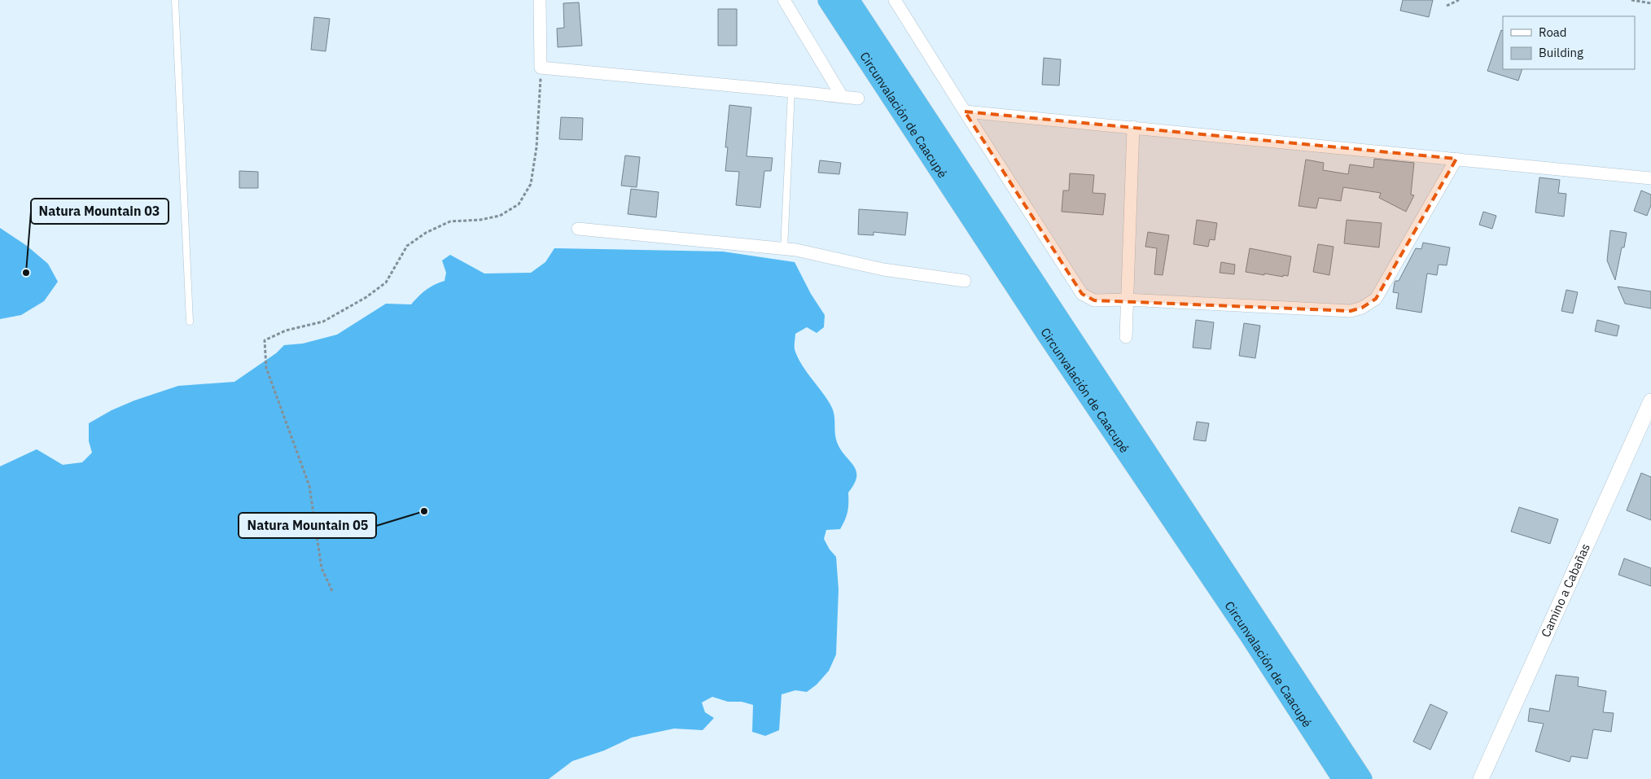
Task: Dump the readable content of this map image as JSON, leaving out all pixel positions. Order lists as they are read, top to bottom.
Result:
{
  "streets": {
    "highway": ["Circunvalación de Caacupé"],
    "street": ["Camino a Cabañas"]
  },
  "places": ["Natura Mountain 03", "Natura Mountain 05"],
  "legend": ["Road", "Building"]
}
